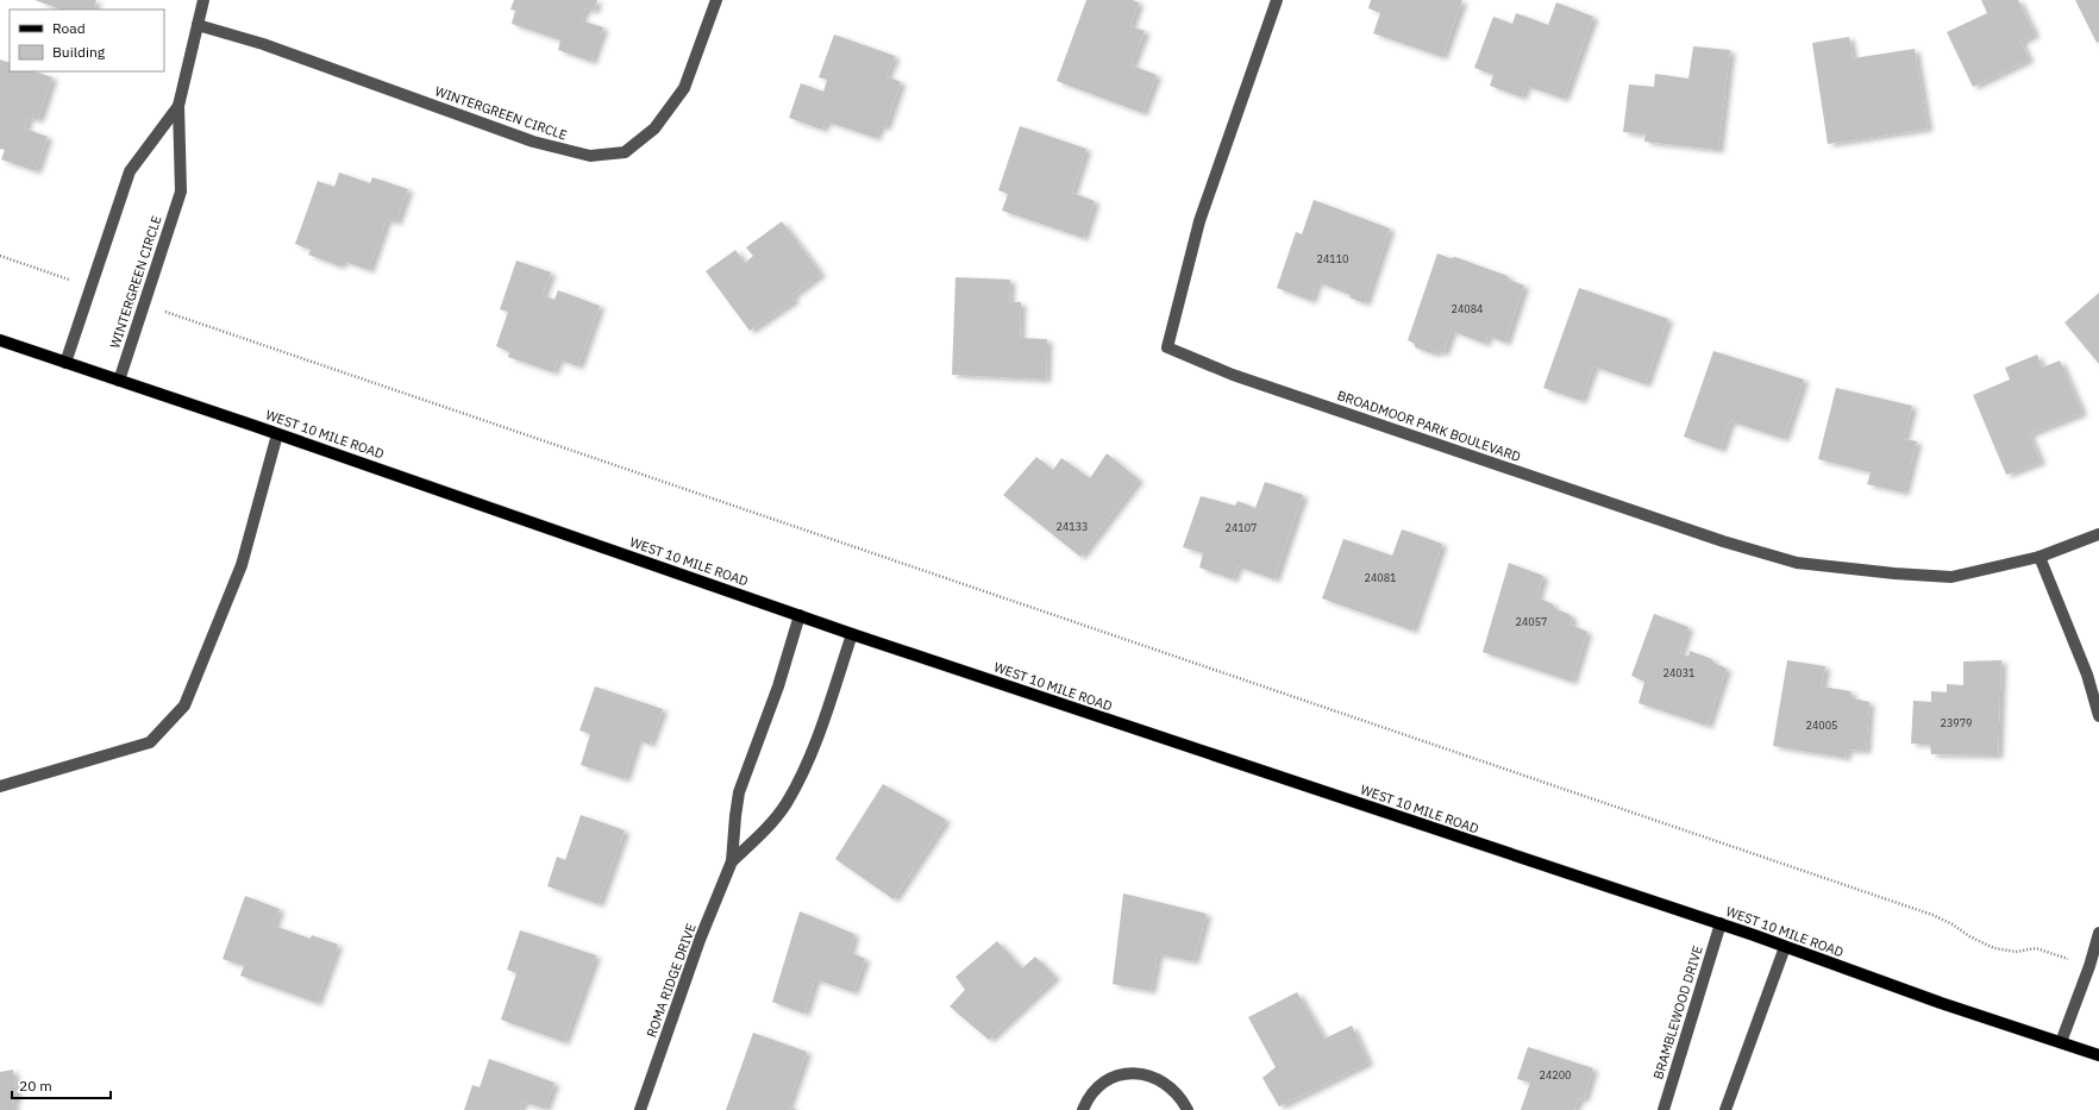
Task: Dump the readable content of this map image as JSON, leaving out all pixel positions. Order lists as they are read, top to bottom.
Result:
{
  "streets": {
    "main road": ["WEST 10 MILE ROAD"],
    "street": [
      "WINTERGREEN CIRCLE",
      "BROADMOOR PARK BOULEVARD",
      "ROMA RIDGE DRIVE",
      "BRAMBLEWOOD DRIVE"
    ]
  },
  "crossings": [
    ["WINTERGREEN CIRCLE", "WEST 10 MILE ROAD"],
    ["WEST 10 MILE ROAD", "ROMA RIDGE DRIVE"],
    ["WEST 10 MILE ROAD", "BRAMBLEWOOD DRIVE"]
  ],
  "house_numbers": [
    "24110",
    "24084",
    "24133",
    "24107",
    "24081",
    "24057",
    "24031",
    "23979",
    "24005",
    "24200"
  ],
  "legend": ["Road", "Building"],
  "scale_bar": "20 m"
}
